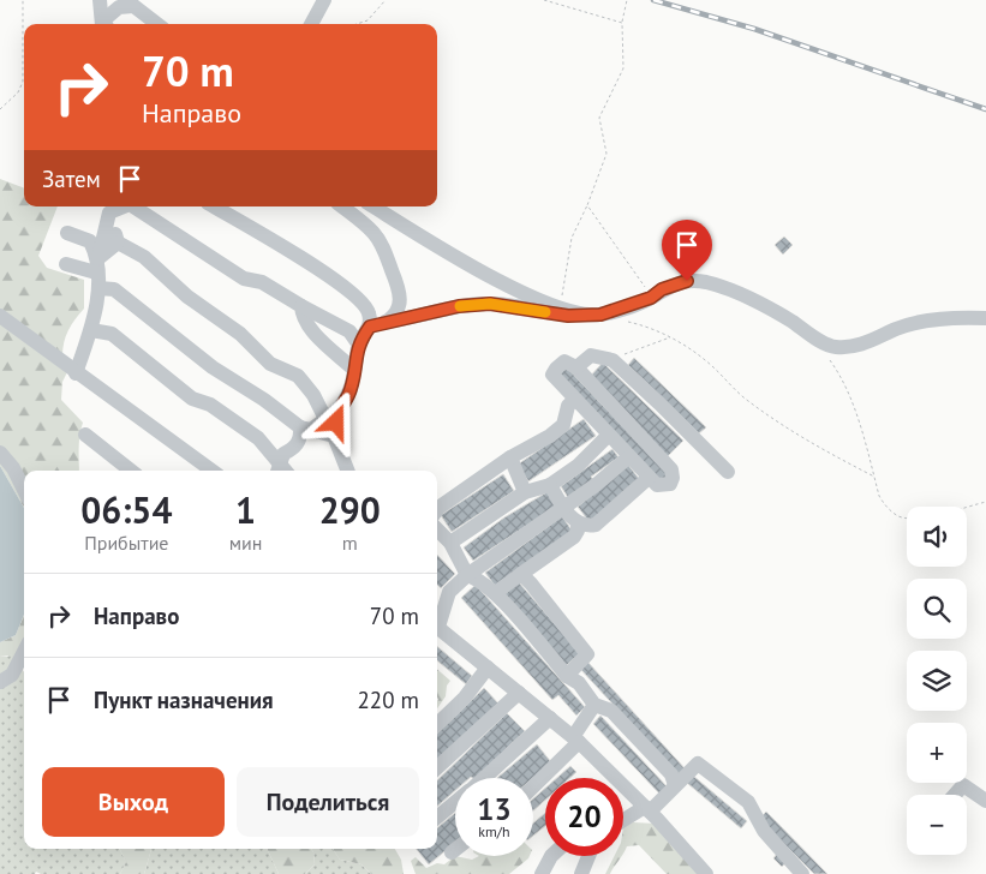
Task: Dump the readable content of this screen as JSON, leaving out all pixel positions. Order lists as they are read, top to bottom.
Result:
{
  "page": {
    "turn": ["70 m", "Направо"],
    "then": "Затем",
    "eta": [
      "06:54",
      "Прибытие",
      "1",
      "мин",
      "290",
      "m"
    ],
    "map_buttons": ["+", "−"],
    "list": [
      {
        "name": "Направо",
        "value": "70 m"
      },
      {
        "name": "Пункт назначения",
        "value": "220 m"
      }
    ],
    "buttons": ["Выход", "Поделиться"],
    "speed": "13 km/h",
    "limit": "20"
  }
}
